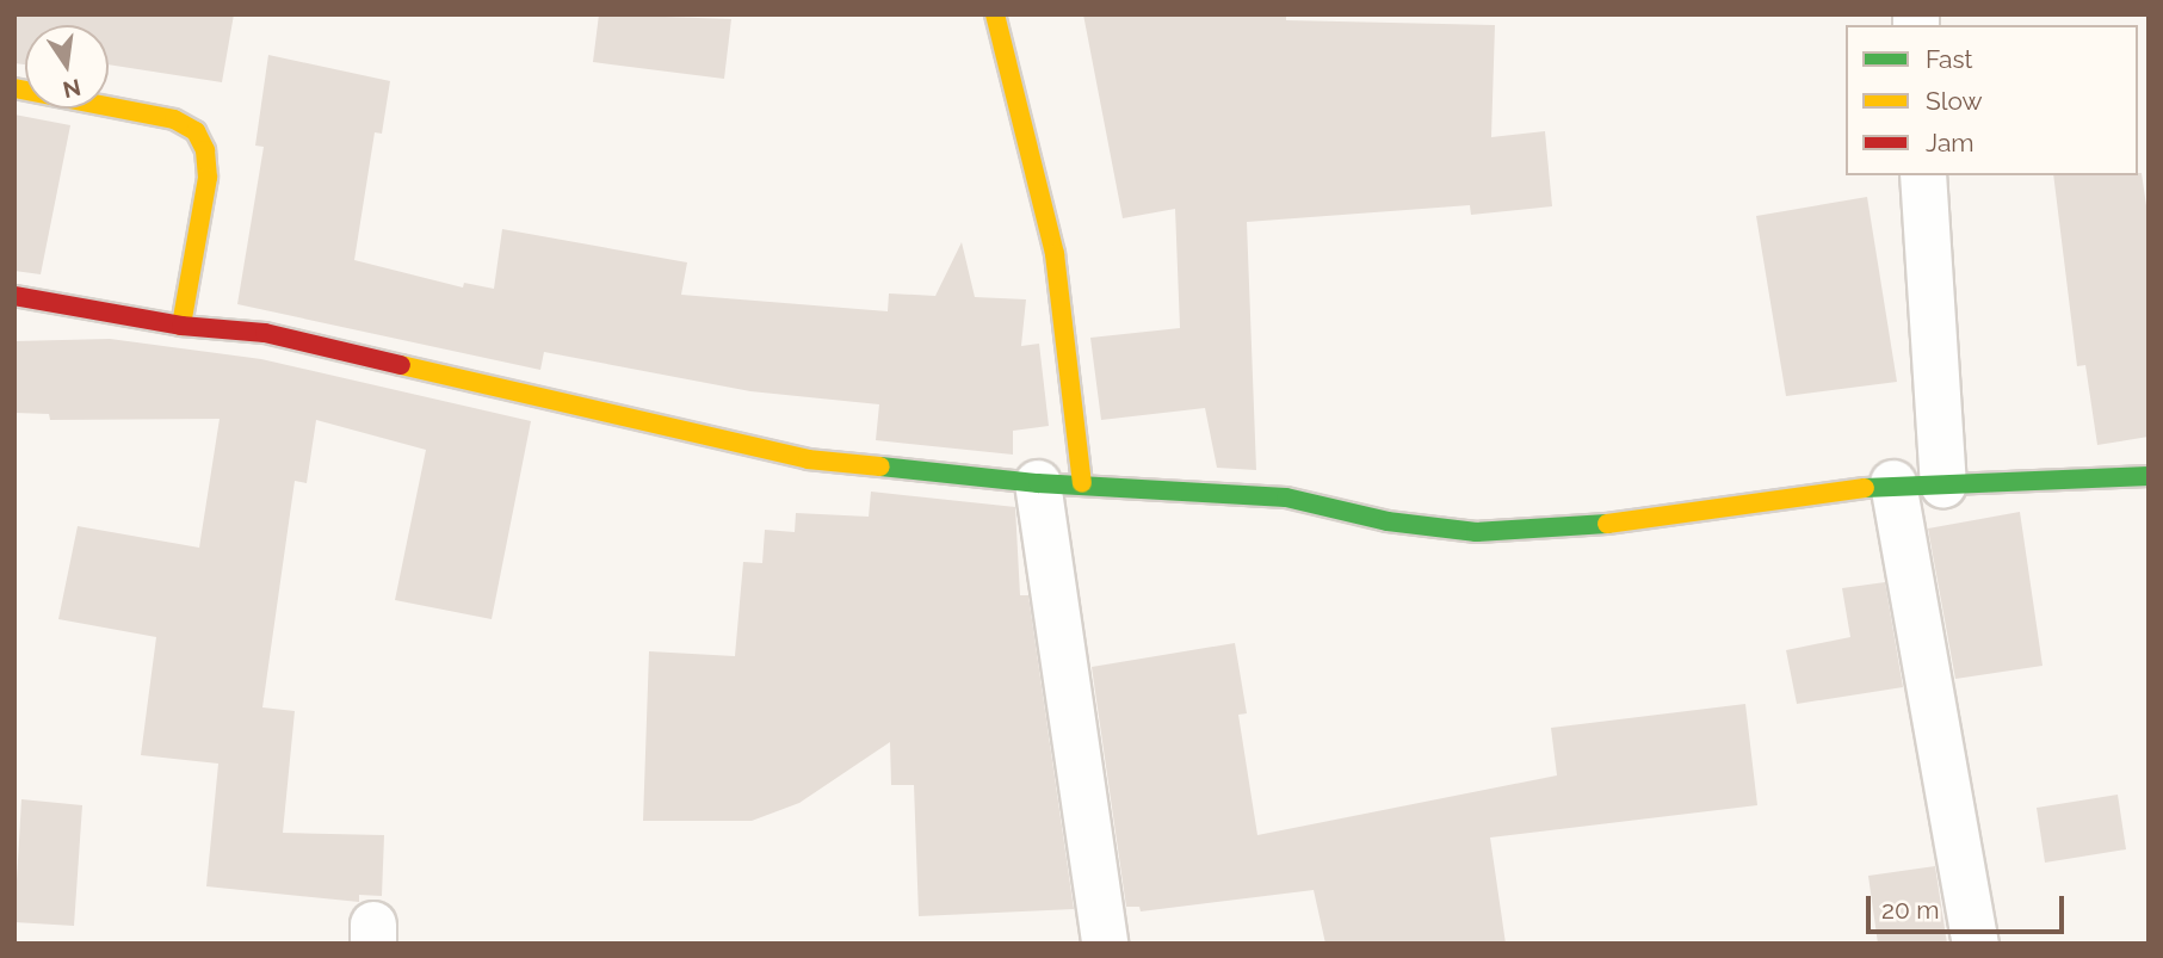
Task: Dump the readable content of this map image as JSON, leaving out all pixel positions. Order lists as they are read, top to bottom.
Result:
{
  "legend": ["Fast", "Slow", "Jam"],
  "scale_bar": "20 m",
  "north": "bottom"
}
